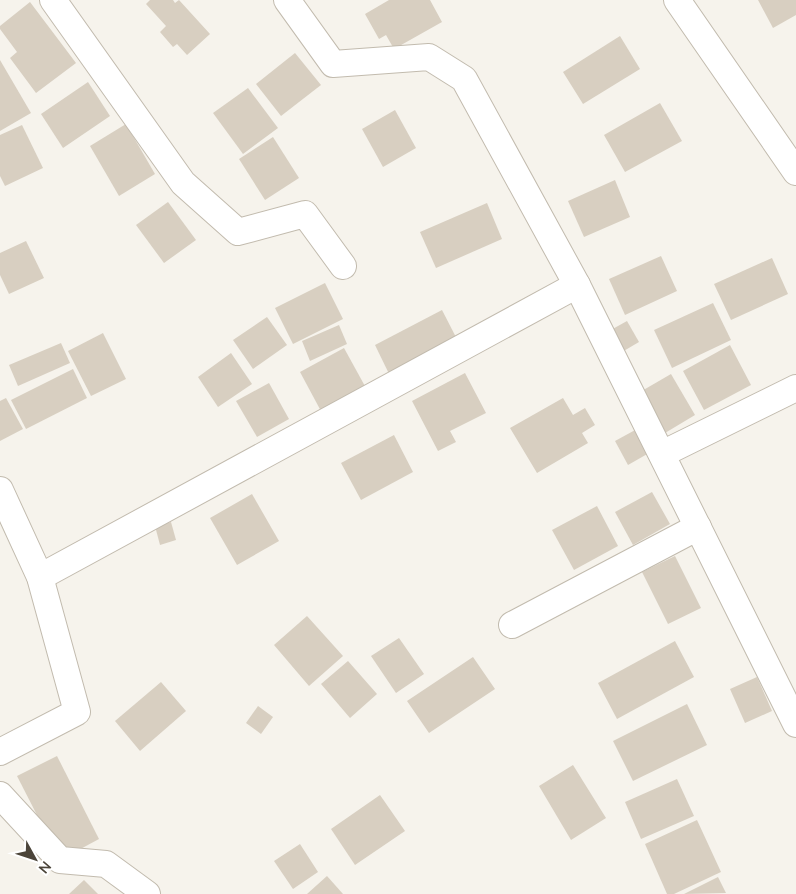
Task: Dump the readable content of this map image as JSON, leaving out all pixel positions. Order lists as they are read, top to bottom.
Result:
{
  "north": "bottom right"
}
